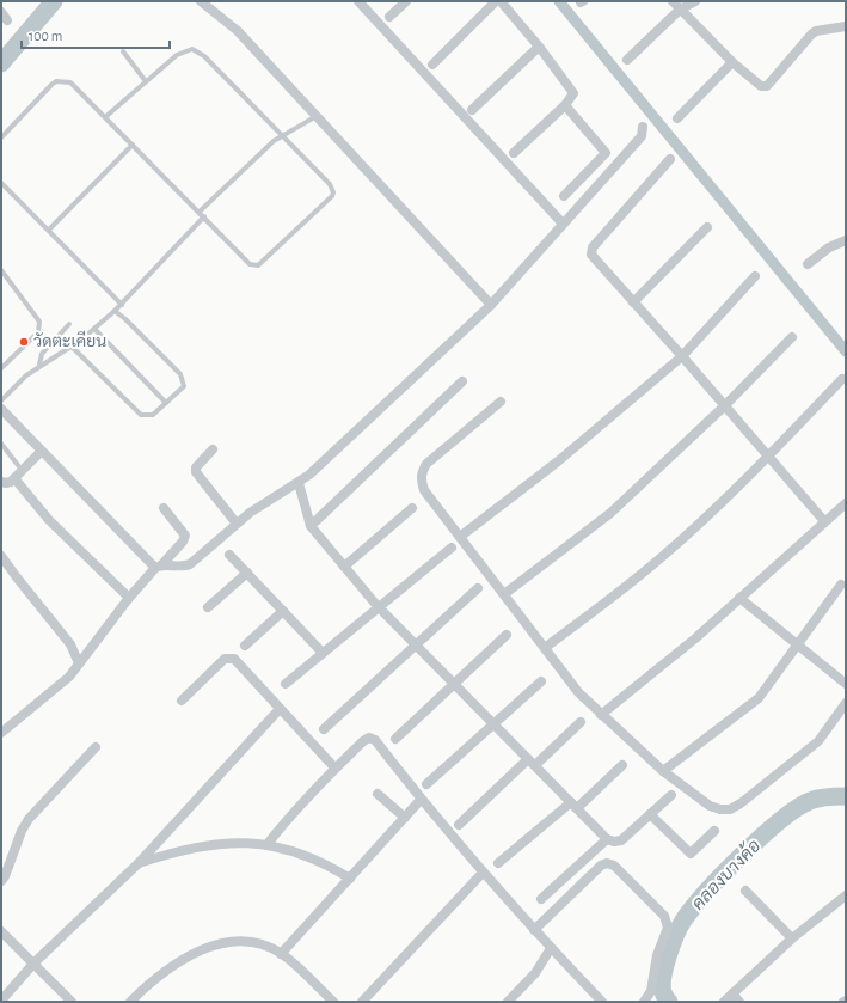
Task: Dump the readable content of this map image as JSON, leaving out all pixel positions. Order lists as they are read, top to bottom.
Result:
{
  "water": ["คลองบางค้อ"],
  "places": ["วัดตะเคียน"],
  "scale_bar": "100 m"
}
